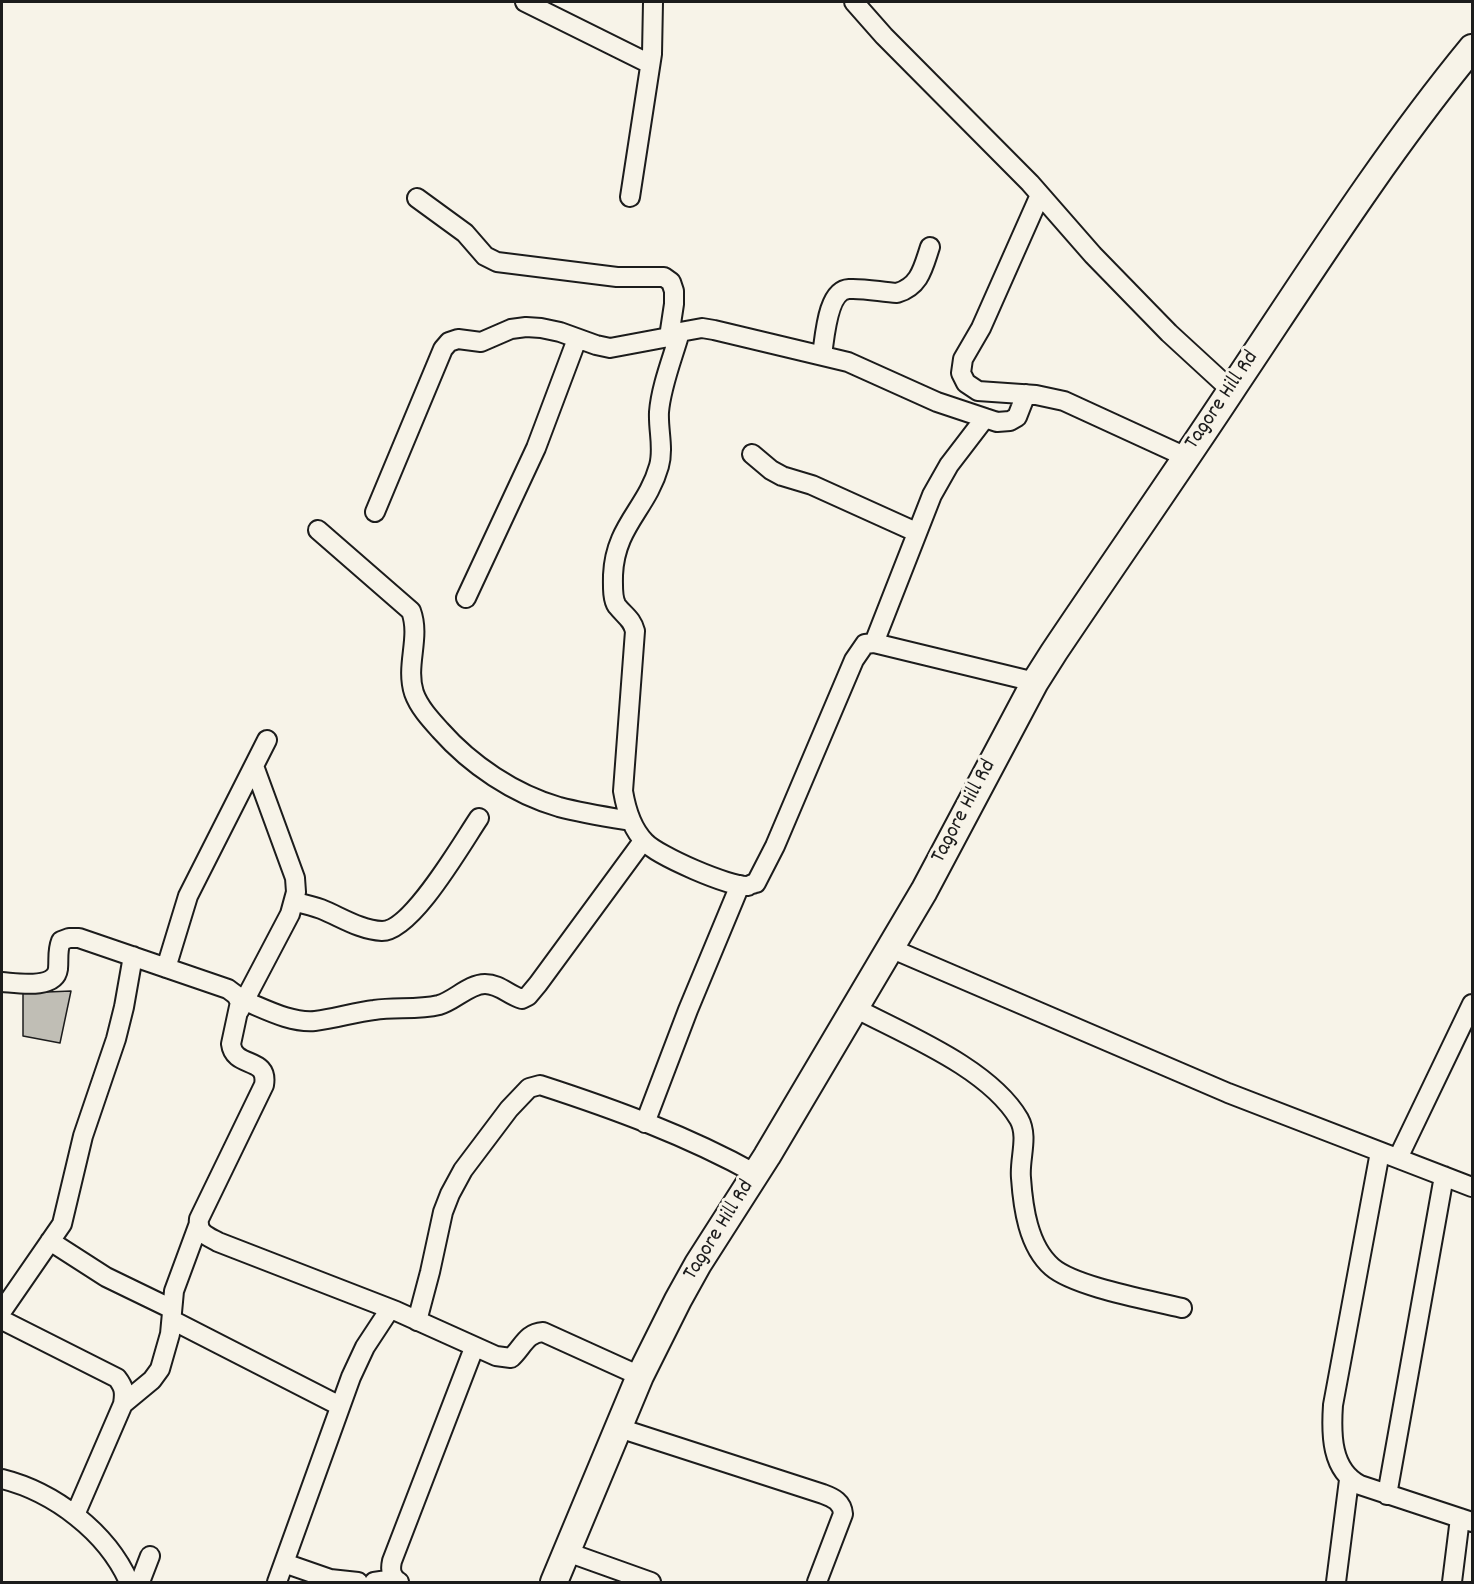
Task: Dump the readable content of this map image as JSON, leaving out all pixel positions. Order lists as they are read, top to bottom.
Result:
{
  "streets": {
    "main road": ["Tagore Hill Rd"]
  }
}
